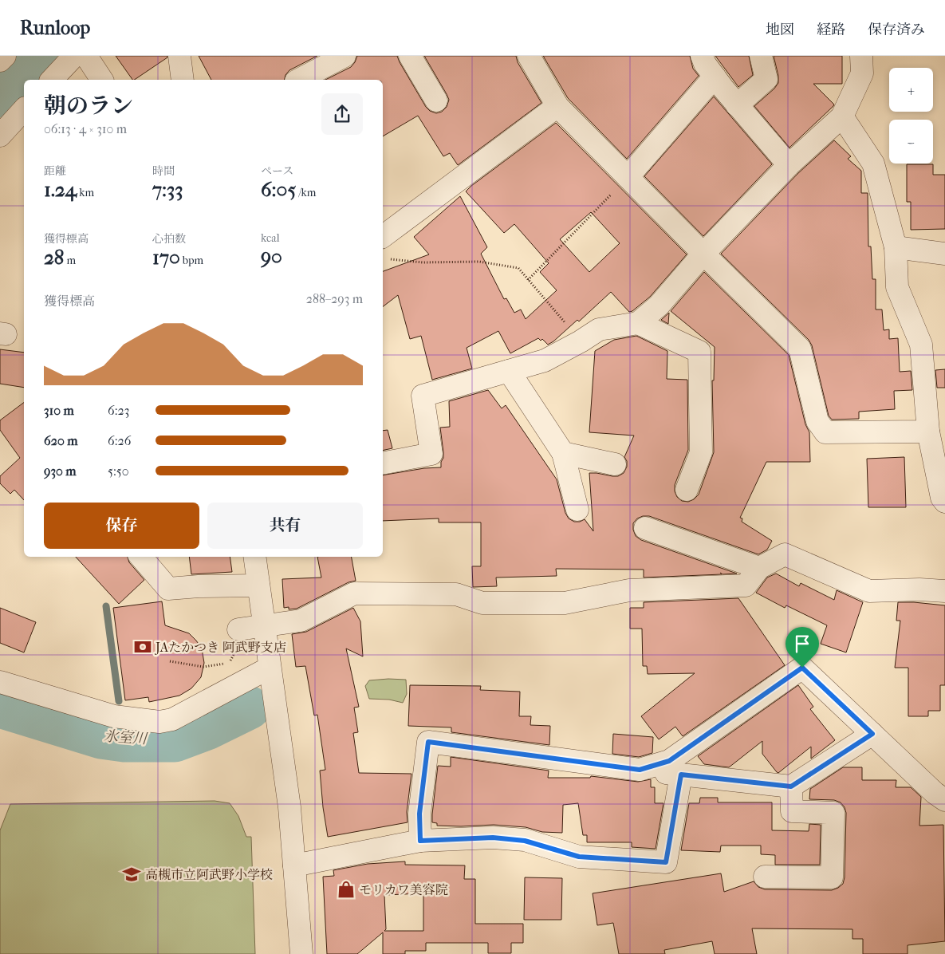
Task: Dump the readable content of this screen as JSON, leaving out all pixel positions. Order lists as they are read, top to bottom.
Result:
{
  "water": ["氷室川"],
  "places": {
    "bank": ["JAたかつき 阿武野支店"],
    "school or university": ["高槻市立阿武野小学校"],
    "shop": ["モリカワ美容院"]
  },
  "page": {
    "header": "Runloop",
    "nav": ["地図", "経路", "保存済み"],
    "map_buttons": ["+", "−"],
    "heading": ["朝のラン", "06:13 · 4 × 310 m"],
    "stats": [
      ["距離", "1.24 km"],
      ["時間", "7:33"],
      ["ペース", "6:05 /km"],
      ["獲得標高", "28 m"],
      ["心拍数", "170 bpm"],
      ["kcal", "90"]
    ],
    "chart": ["獲得標高", "288–293 m"],
    "list": [
      {
        "name": "310 m",
        "note": "6:23"
      },
      {
        "name": "620 m",
        "note": "6:26"
      },
      {
        "name": "930 m",
        "note": "5:50"
      }
    ],
    "buttons": ["保存", "共有"]
  }
}
